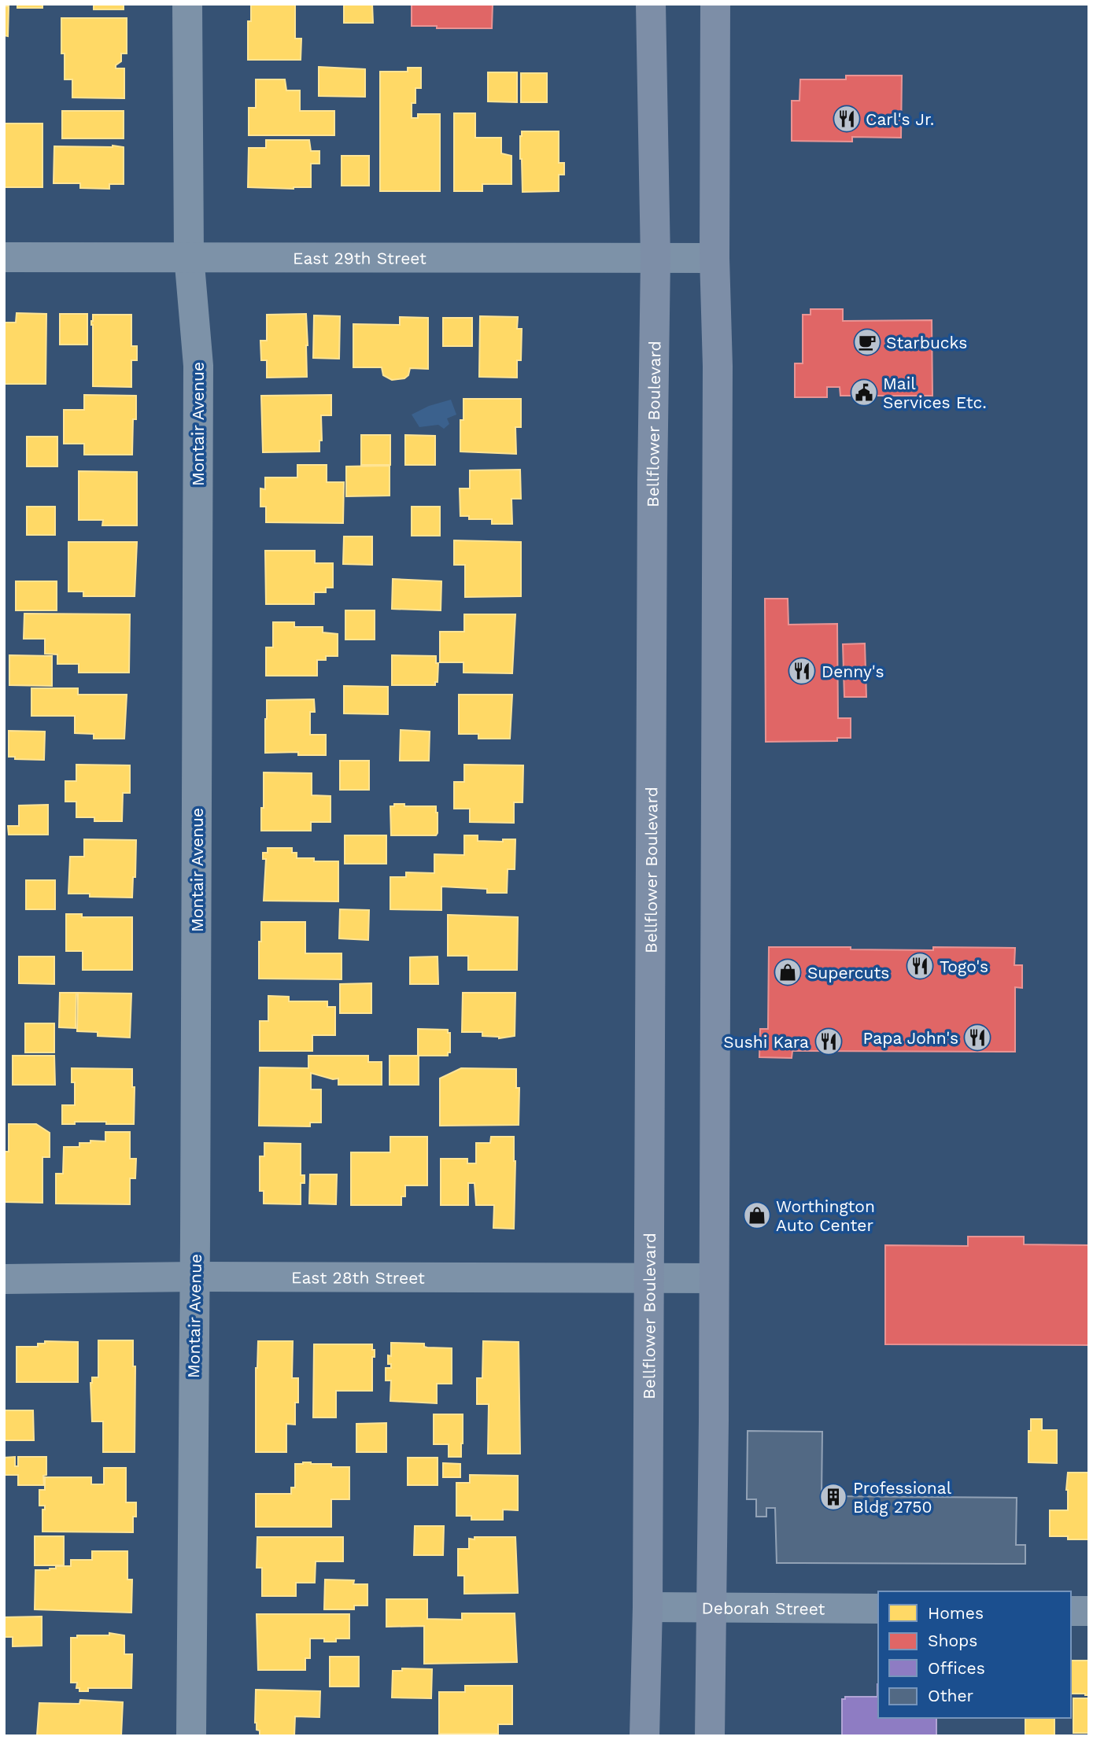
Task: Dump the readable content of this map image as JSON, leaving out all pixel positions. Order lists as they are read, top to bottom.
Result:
{
  "streets": {
    "main road": ["Bellflower Boulevard"],
    "street": [
      "East 29th Street",
      "Montair Avenue",
      "East 28th Street",
      "Deborah Street"
    ]
  },
  "crossings": [
    ["East 29th Street", "Montair Avenue"],
    ["East 29th Street", "Bellflower Boulevard"],
    ["Montair Avenue", "East 28th Street"],
    ["Bellflower Boulevard", "East 28th Street"],
    ["Bellflower Boulevard", "Deborah Street"]
  ],
  "places": {
    "restaurant": [
      "Carl's Jr.",
      "Denny's",
      "Togo's",
      "Papa John's",
      "Sushi Kara"
    ],
    "cafe": ["Starbucks"],
    "public building": ["Mail Services Etc."],
    "shop": ["Supercuts", "Worthington Auto Center"],
    "building": ["Professional Bldg 2750"]
  },
  "legend": [
    "Homes",
    "Shops",
    "Offices",
    "Other"
  ]
}
